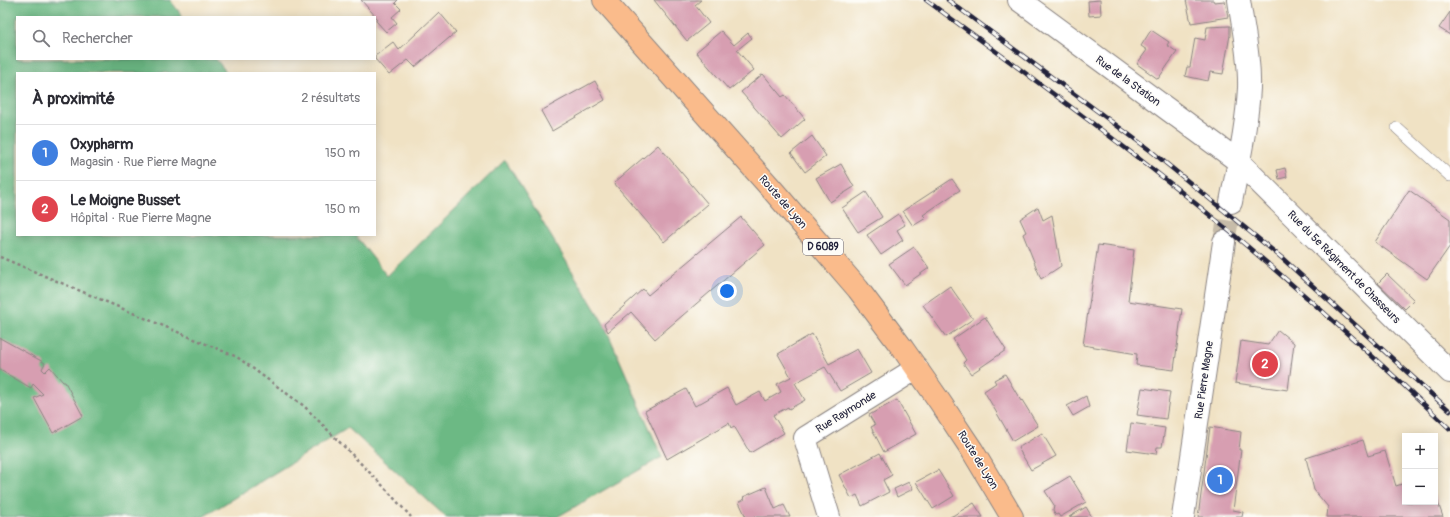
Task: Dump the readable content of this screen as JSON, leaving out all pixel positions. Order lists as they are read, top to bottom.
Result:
{
  "streets": {
    "main road": ["Route de Lyon", "D 6089"],
    "street": [
      "Rue de la Station",
      "Rue du 5e Régiment de Chasseurs",
      "Rue Pierre Magne",
      "Rue Raymonde"
    ]
  },
  "crossings": [
    ["Rue de la Station", "Rue du 5e Régiment de Chasseurs"],
    ["Route de Lyon", "Rue Raymonde"]
  ],
  "page": {
    "search": "Rechercher",
    "heading": ["À proximité", "2 résultats"],
    "list": [
      {
        "mark": "1",
        "name": "Oxypharm",
        "note": "Magasin · Rue Pierre Magne",
        "value": "150 m"
      },
      {
        "mark": "2",
        "name": "Le Moigne Busset",
        "note": "Hôpital · Rue Pierre Magne",
        "value": "150 m"
      }
    ],
    "pins": ["2", "1"],
    "map_buttons": ["+", "−"]
  }
}
